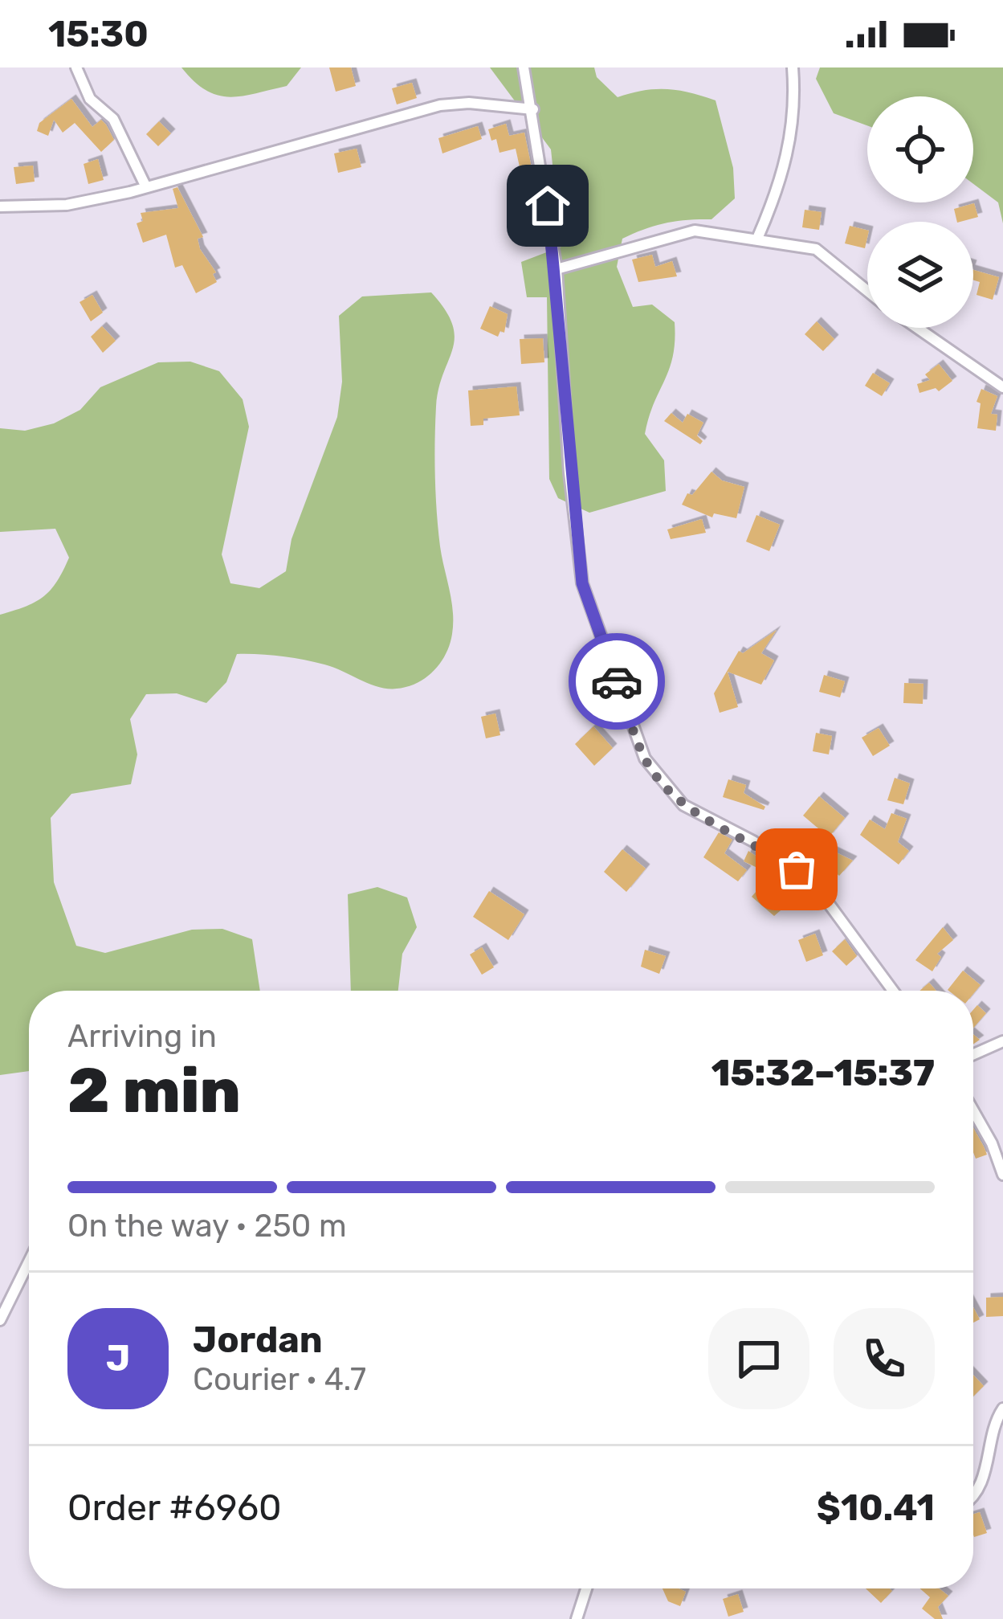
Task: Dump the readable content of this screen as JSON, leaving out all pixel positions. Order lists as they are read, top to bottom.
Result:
{
  "page": {
    "status": "15:30",
    "heading": ["2 min", "Arriving in", "15:32–15:37"],
    "panel": [
      "Jordan",
      "Courier · 4.7",
      "Order #6960",
      "$10.41"
    ],
    "bar": "On the way · 250 m",
    "round": "J"
  }
}
